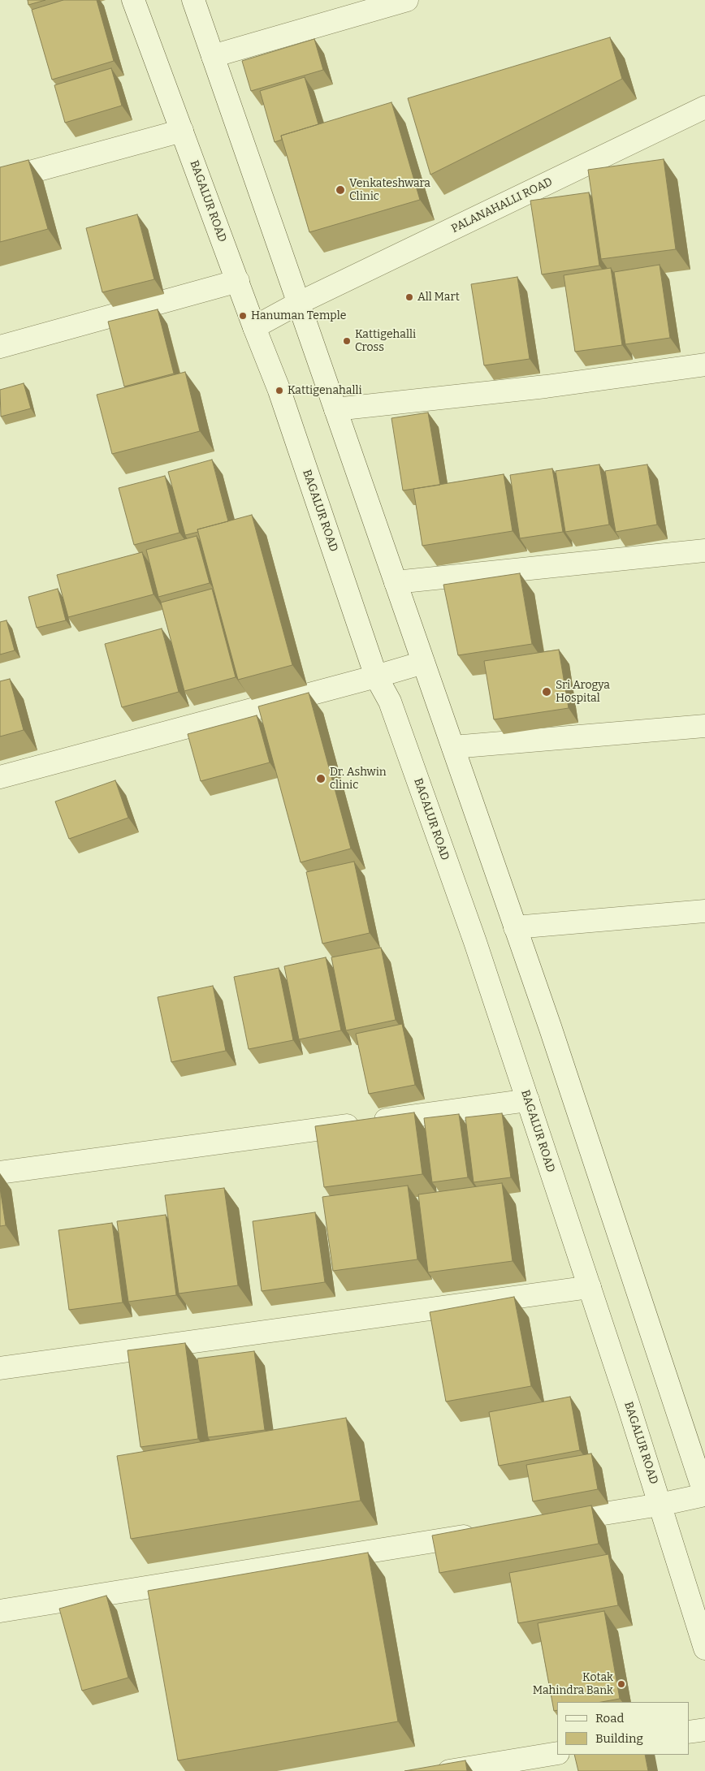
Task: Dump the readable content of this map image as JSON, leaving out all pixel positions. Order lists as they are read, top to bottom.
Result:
{
  "streets": {
    "street": ["BAGALUR ROAD", "PALANAHALLI ROAD"]
  },
  "crossings": [
    ["BAGALUR ROAD", "PALANAHALLI ROAD"]
  ],
  "places": [
    "Venkateshwara Clinic",
    "All Mart",
    "Hanuman Temple",
    "Kattigehalli Cross",
    "Kattigenahalli",
    "Sri Arogya Hospital",
    "Dr. Ashwin clinic",
    "Kotak Mahindra Bank"
  ],
  "legend": ["Road", "Building"]
}
